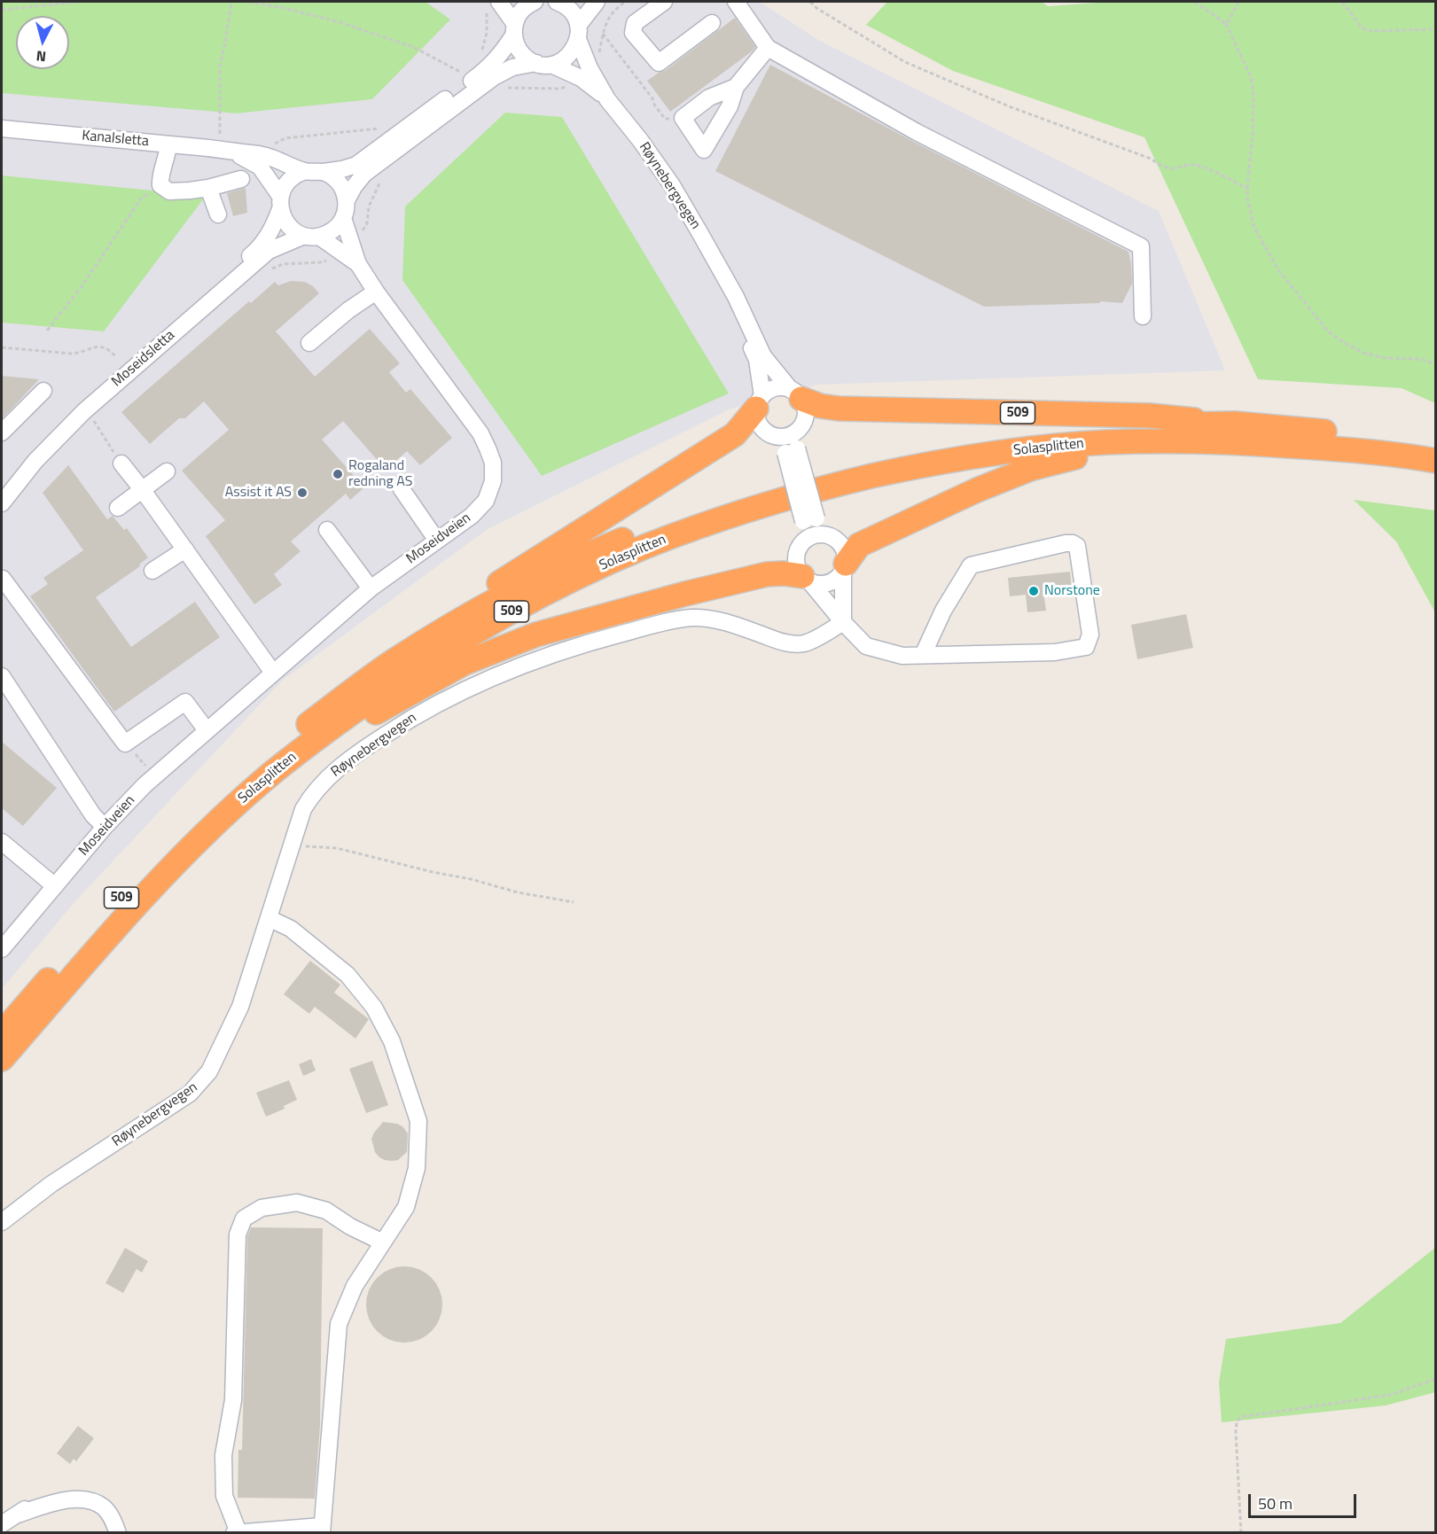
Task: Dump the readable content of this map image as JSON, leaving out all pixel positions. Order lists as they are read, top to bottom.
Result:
{
  "streets": {
    "highway": ["509", "Solasplitten"],
    "street": [
      "Kanalsletta",
      "Røynebergvegen",
      "Moseidsletta",
      "Moseidveien"
    ]
  },
  "crossings": [
    ["Kanalsletta", "Moseidsletta"],
    ["Røynebergvegen", "509"],
    ["509", "Solasplitten"]
  ],
  "places": ["Rogaland redning AS", "Assist it AS", "Norstone"],
  "scale_bar": "50 m",
  "north": "bottom"
}
